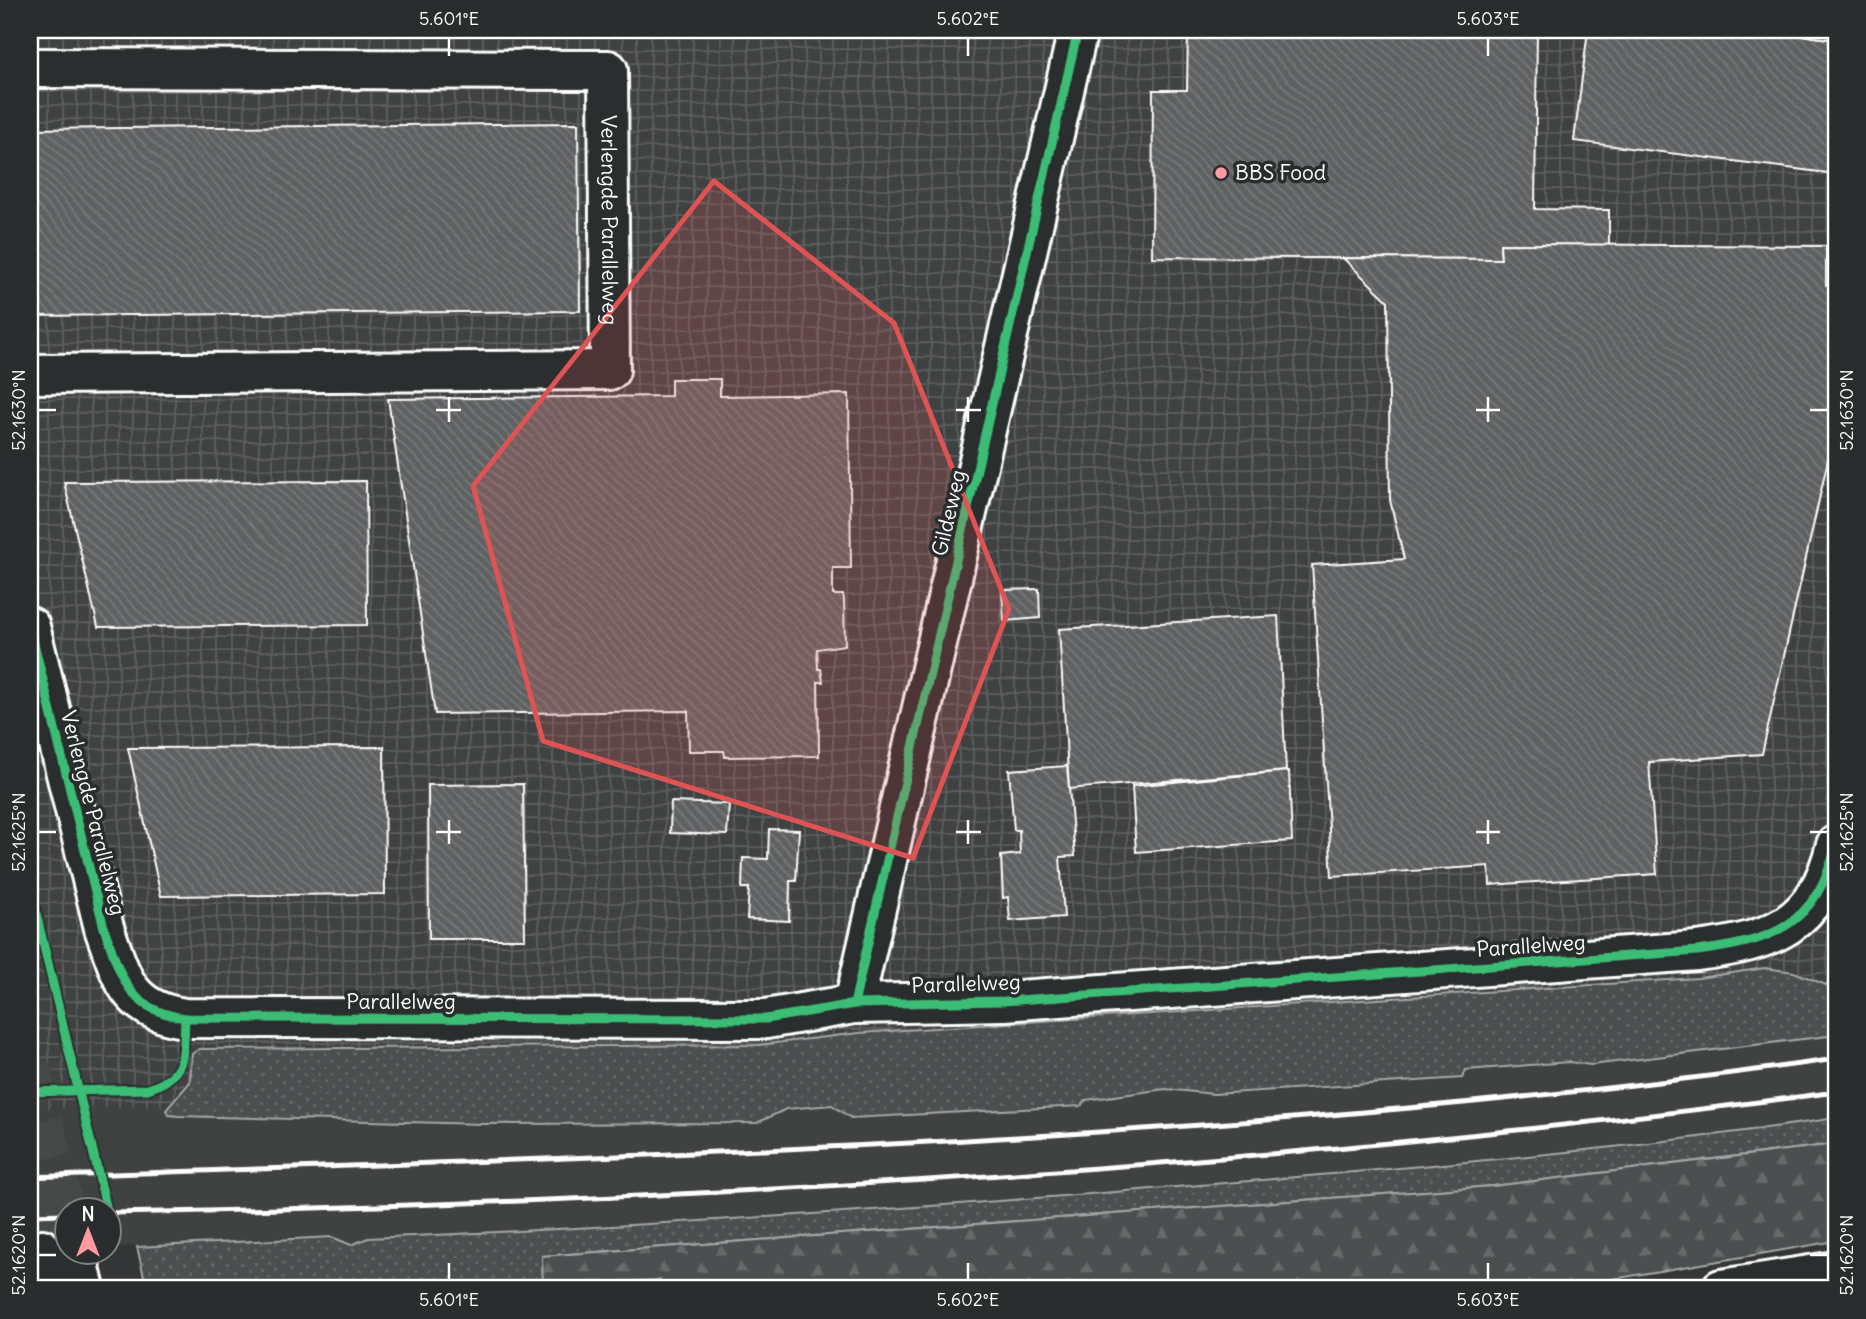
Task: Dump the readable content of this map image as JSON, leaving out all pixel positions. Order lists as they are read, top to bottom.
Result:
{
  "streets": {
    "street": ["Verlengde Parallelweg", "Gildeweg", "Parallelweg"]
  },
  "crossings": [
    ["Verlengde Parallelweg", "Parallelweg"],
    ["Gildeweg", "Parallelweg"]
  ],
  "places": ["BBS Food"],
  "north": "top",
  "coordinates": [
    "5.601°E",
    "5.602°E",
    "5.603°E",
    "52.1630°N",
    "52.1625°N",
    "52.1620°N"
  ]
}
